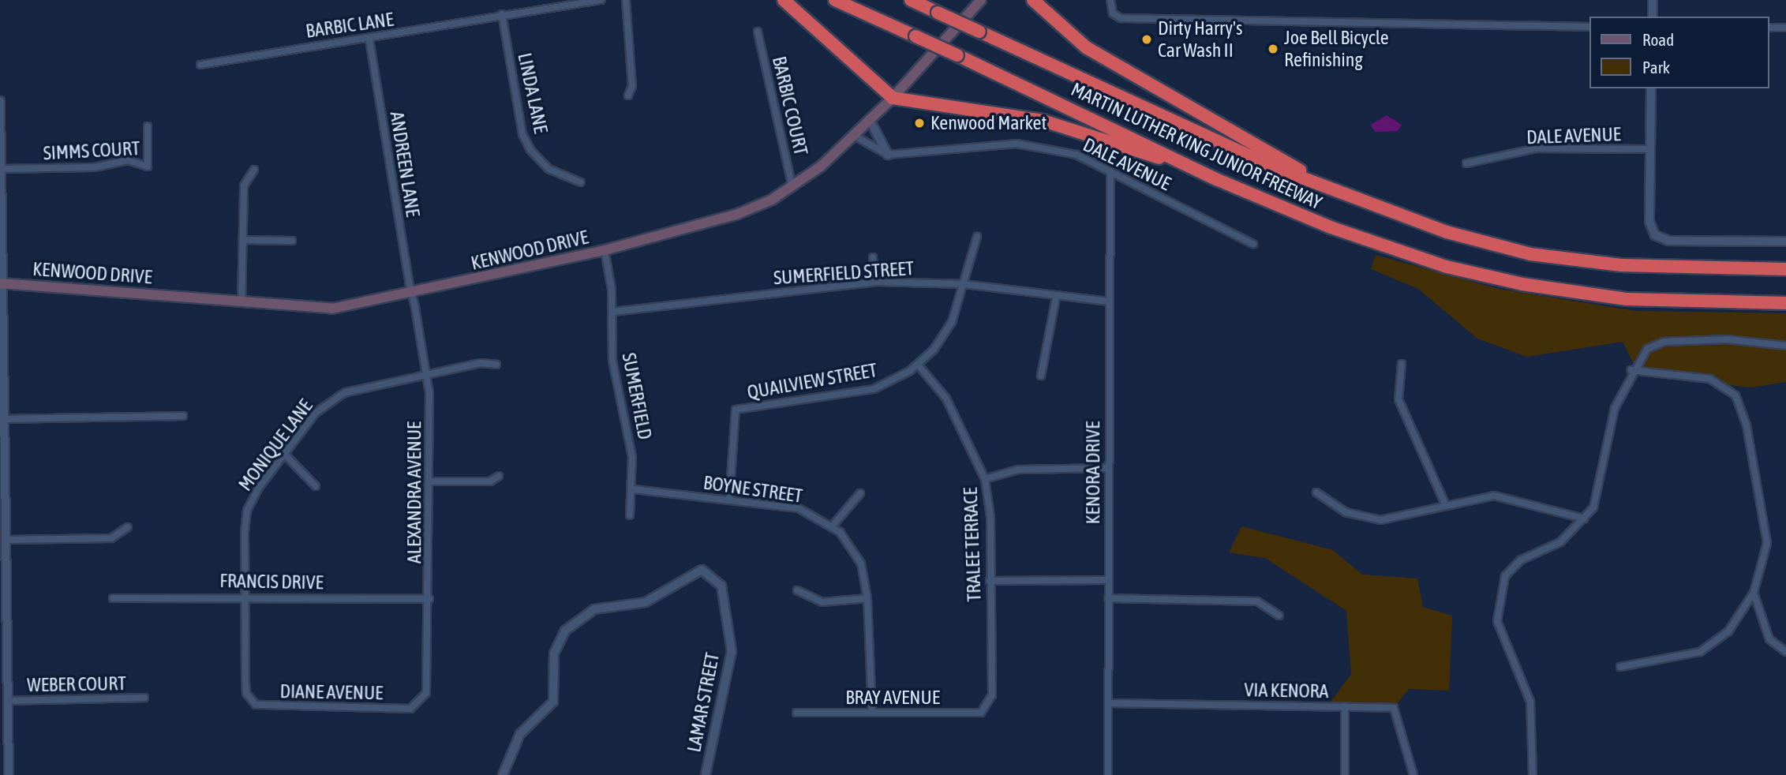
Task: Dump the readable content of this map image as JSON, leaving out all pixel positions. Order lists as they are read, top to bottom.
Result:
{
  "streets": {
    "highway": ["MARTIN LUTHER KING JUNIOR FREEWAY"],
    "main road": ["KENWOOD DRIVE"],
    "street": [
      "BARBIC LANE",
      "LINDA LANE",
      "BARBIC COURT",
      "DALE AVENUE",
      "SIMMS COURT",
      "ANDREEN LANE",
      "SUMERFIELD STREET",
      "QUAILVIEW STREET",
      "SUMERFIELD",
      "MONIQUE LANE",
      "KENORA DRIVE",
      "BOYNE STREET",
      "ALEXANDRA AVENUE",
      "TRALEE TERRACE",
      "FRANCIS DRIVE",
      "WEBER COURT",
      "VIA KENORA",
      "DIANE AVENUE",
      "BRAY AVENUE",
      "LAMAR STREET"
    ]
  },
  "crossings": [
    ["BARBIC LANE", "LINDA LANE"],
    ["BARBIC LANE", "ANDREEN LANE"],
    ["BARBIC COURT", "KENWOOD DRIVE"],
    ["DALE AVENUE", "KENORA DRIVE"],
    ["ANDREEN LANE", "KENWOOD DRIVE"],
    ["ANDREEN LANE", "ALEXANDRA AVENUE"],
    ["KENWOOD DRIVE", "SUMERFIELD"],
    ["KENWOOD DRIVE", "ALEXANDRA AVENUE"],
    ["SUMERFIELD STREET", "QUAILVIEW STREET"],
    ["SUMERFIELD STREET", "SUMERFIELD"],
    ["SUMERFIELD STREET", "KENORA DRIVE"],
    ["QUAILVIEW STREET", "BOYNE STREET"],
    ["QUAILVIEW STREET", "TRALEE TERRACE"],
    ["SUMERFIELD", "BOYNE STREET"],
    ["MONIQUE LANE", "ALEXANDRA AVENUE"],
    ["MONIQUE LANE", "FRANCIS DRIVE"],
    ["MONIQUE LANE", "DIANE AVENUE"],
    ["KENORA DRIVE", "VIA KENORA"],
    ["BOYNE STREET", "BRAY AVENUE"],
    ["ALEXANDRA AVENUE", "FRANCIS DRIVE"],
    ["ALEXANDRA AVENUE", "DIANE AVENUE"],
    ["TRALEE TERRACE", "BRAY AVENUE"]
  ],
  "places": ["Dirty Harry's Car Wash II", "Joe Bell Bicycle Refinishing", "Kenwood Market"],
  "legend": ["Road", "Park"]
}
